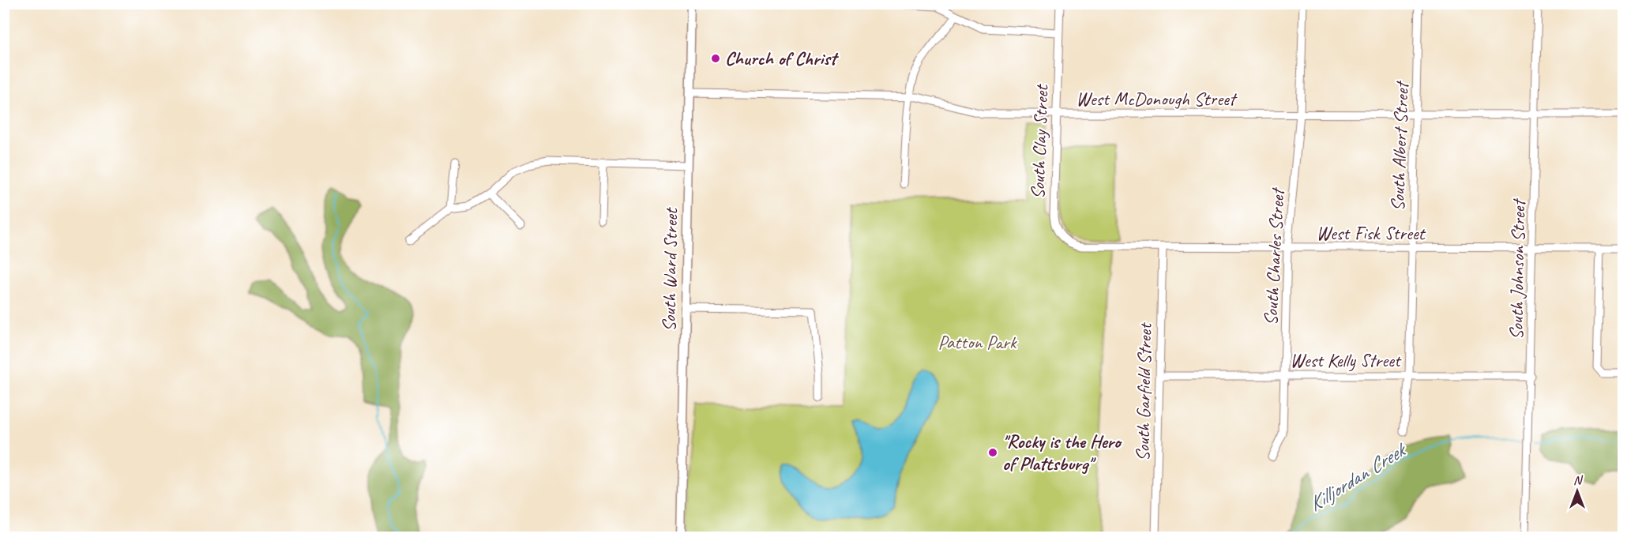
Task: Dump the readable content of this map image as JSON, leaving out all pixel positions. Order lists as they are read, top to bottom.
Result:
{
  "streets": {
    "street": [
      "West McDonough Street",
      "South Clay Street",
      "South Albert Street",
      "West Fisk Street",
      "South Charles Street",
      "South Ward Street",
      "South Johnson Street",
      "West Kelly Street",
      "South Garfield Street"
    ]
  },
  "crossings": [
    ["West McDonough Street", "South Clay Street"],
    ["West McDonough Street", "South Albert Street"],
    ["West McDonough Street", "South Charles Street"],
    ["West McDonough Street", "South Ward Street"],
    ["West McDonough Street", "South Johnson Street"],
    ["South Clay Street", "West Fisk Street"],
    ["South Albert Street", "West Fisk Street"],
    ["South Albert Street", "West Kelly Street"],
    ["West Fisk Street", "South Charles Street"],
    ["West Fisk Street", "South Johnson Street"],
    ["West Fisk Street", "South Garfield Street"],
    ["South Charles Street", "West Kelly Street"],
    ["South Johnson Street", "West Kelly Street"],
    ["West Kelly Street", "South Garfield Street"]
  ],
  "water": ["Killjordan Creek"],
  "parks": ["Patton Park"],
  "places": ["Church of Christ", "\"Rocky is the Hero of Plattsburg\""],
  "north": "top"
}
